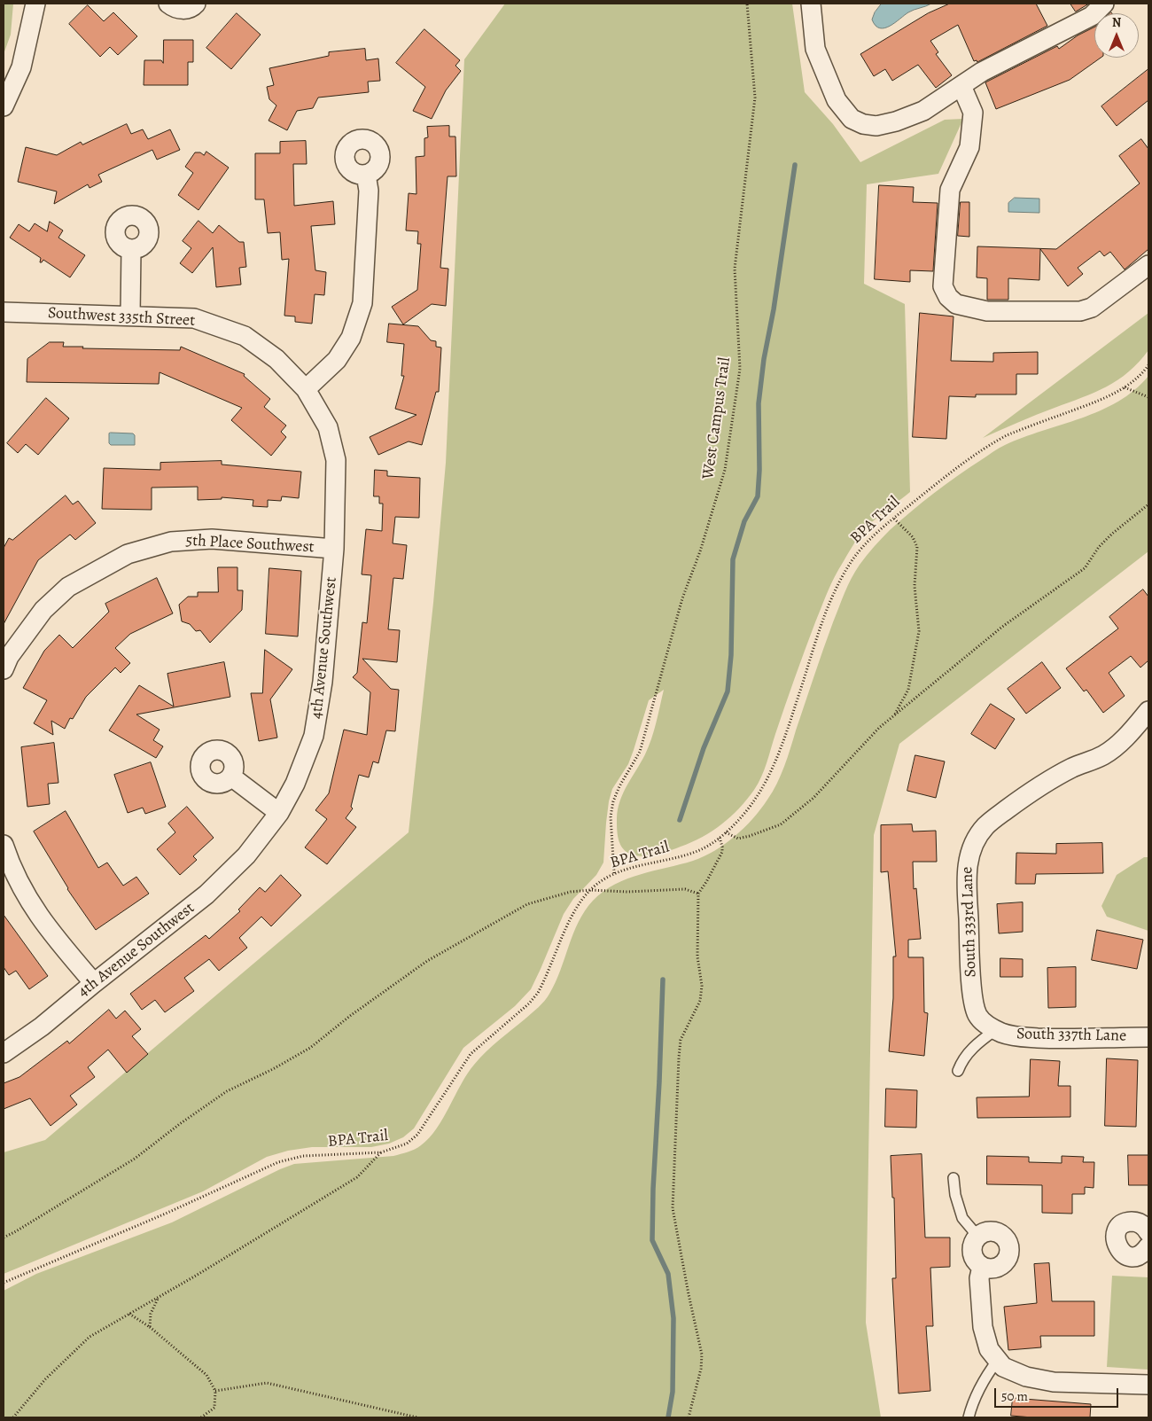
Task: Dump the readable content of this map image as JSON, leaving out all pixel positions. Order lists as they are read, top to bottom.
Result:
{
  "streets": {
    "street": [
      "Southwest 335th Street",
      "5th Place Southwest",
      "4th Avenue Southwest",
      "South 333rd Lane",
      "South 337th Lane"
    ],
    "path": ["West Campus Trail", "BPA Trail"]
  },
  "crossings": [
    ["Southwest 335th Street", "4th Avenue Southwest"],
    ["West Campus Trail", "BPA Trail"],
    ["5th Place Southwest", "4th Avenue Southwest"],
    ["South 333rd Lane", "South 337th Lane"]
  ],
  "scale_bar": "50 m",
  "north": "top"
}
